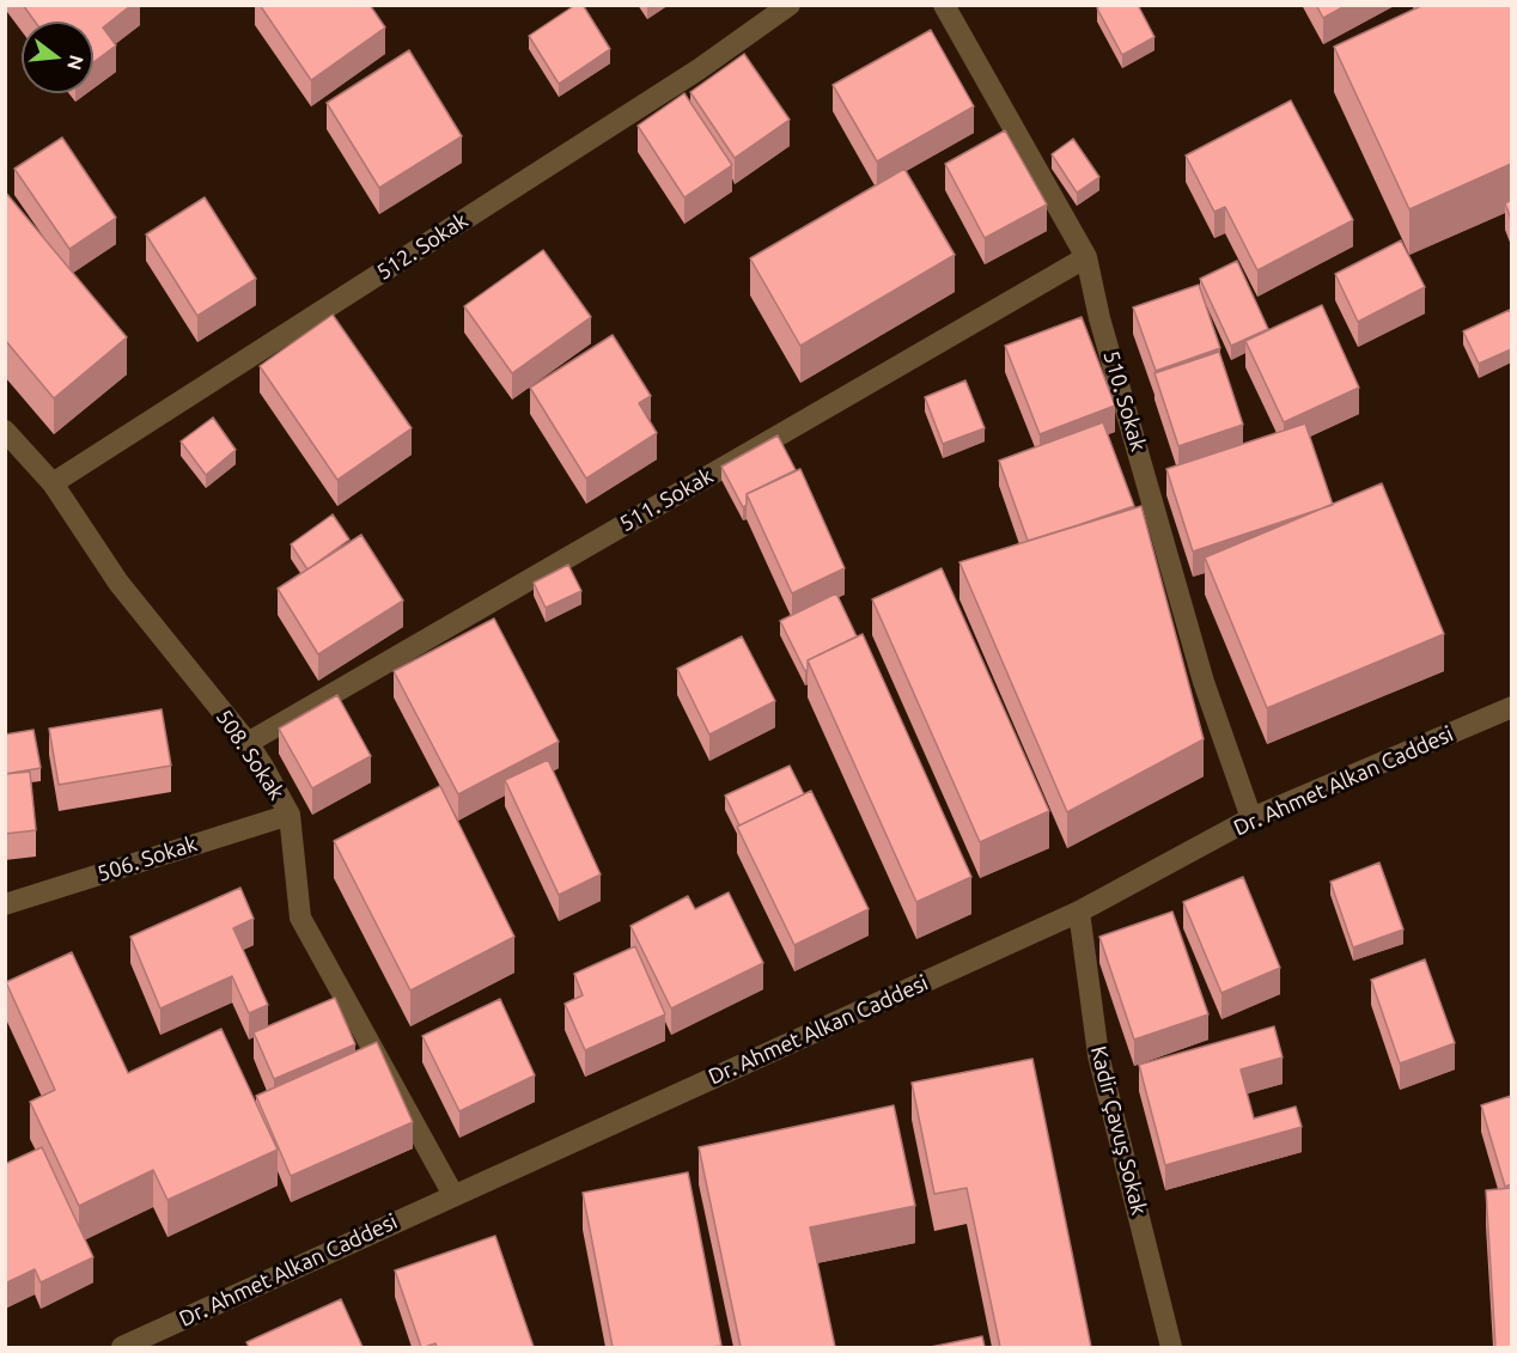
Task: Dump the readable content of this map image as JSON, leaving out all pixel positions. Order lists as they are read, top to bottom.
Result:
{
  "streets": {
    "street": [
      "512. Sokak",
      "510. Sokak",
      "511. Sokak",
      "508. Sokak",
      "Dr. Ahmet Alkan Caddesi",
      "506. Sokak",
      "Kadir Çavuş Sokak"
    ]
  },
  "crossings": [
    ["512. Sokak", "508. Sokak"],
    ["510. Sokak", "511. Sokak"],
    ["510. Sokak", "Dr. Ahmet Alkan Caddesi"],
    ["511. Sokak", "508. Sokak"],
    ["508. Sokak", "Dr. Ahmet Alkan Caddesi"],
    ["508. Sokak", "506. Sokak"],
    ["Dr. Ahmet Alkan Caddesi", "Kadir Çavuş Sokak"]
  ],
  "north": "right"
}
